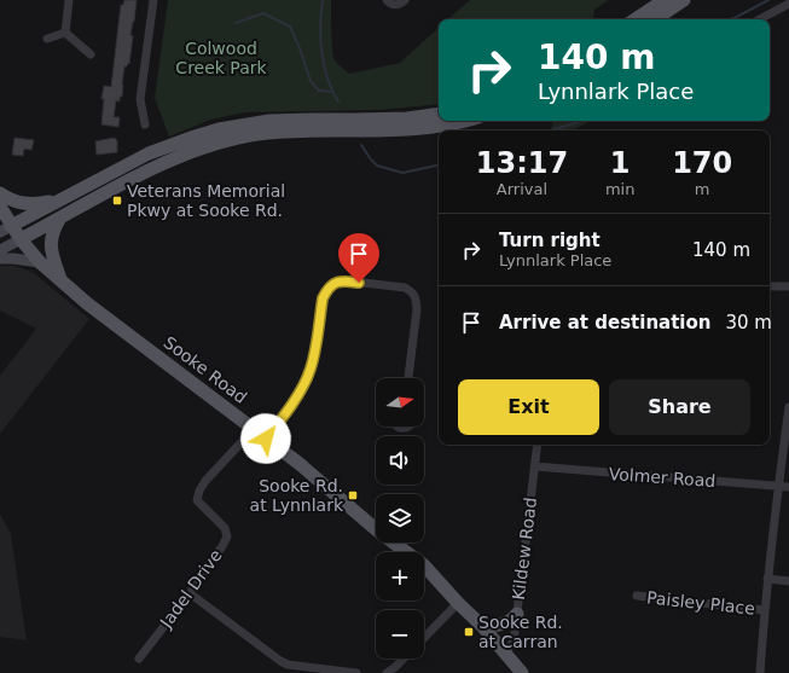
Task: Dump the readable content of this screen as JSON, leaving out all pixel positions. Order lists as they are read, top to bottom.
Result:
{
  "streets": {
    "main road": ["Sooke Road"],
    "street": [
      "Volmer Road",
      "Kildew Road",
      "Jadel Drive",
      "Paisley Place"
    ]
  },
  "crossings": [
    ["Sooke Road", "Kildew Road"],
    ["Sooke Road", "Jadel Drive"],
    ["Volmer Road", "Kildew Road"]
  ],
  "parks": ["Colwood Creek Park"],
  "places": {
    "transit": ["Veterans Memorial Pkwy at Sooke Rd.", "Sooke Rd. at Lynnlark", "Sooke Rd. at Carran"]
  },
  "north": "right",
  "page": {
    "turn": ["140 m", "Lynnlark Place"],
    "eta": [
      "13:17",
      "Arrival",
      "1",
      "min",
      "170",
      "m"
    ],
    "list": [
      {
        "name": "Turn right",
        "note": "Lynnlark Place",
        "value": "140 m"
      },
      {
        "name": "Arrive at destination",
        "value": "30 m"
      }
    ],
    "buttons": ["Exit", "Share"],
    "map_buttons": ["+", "−"]
  }
}
